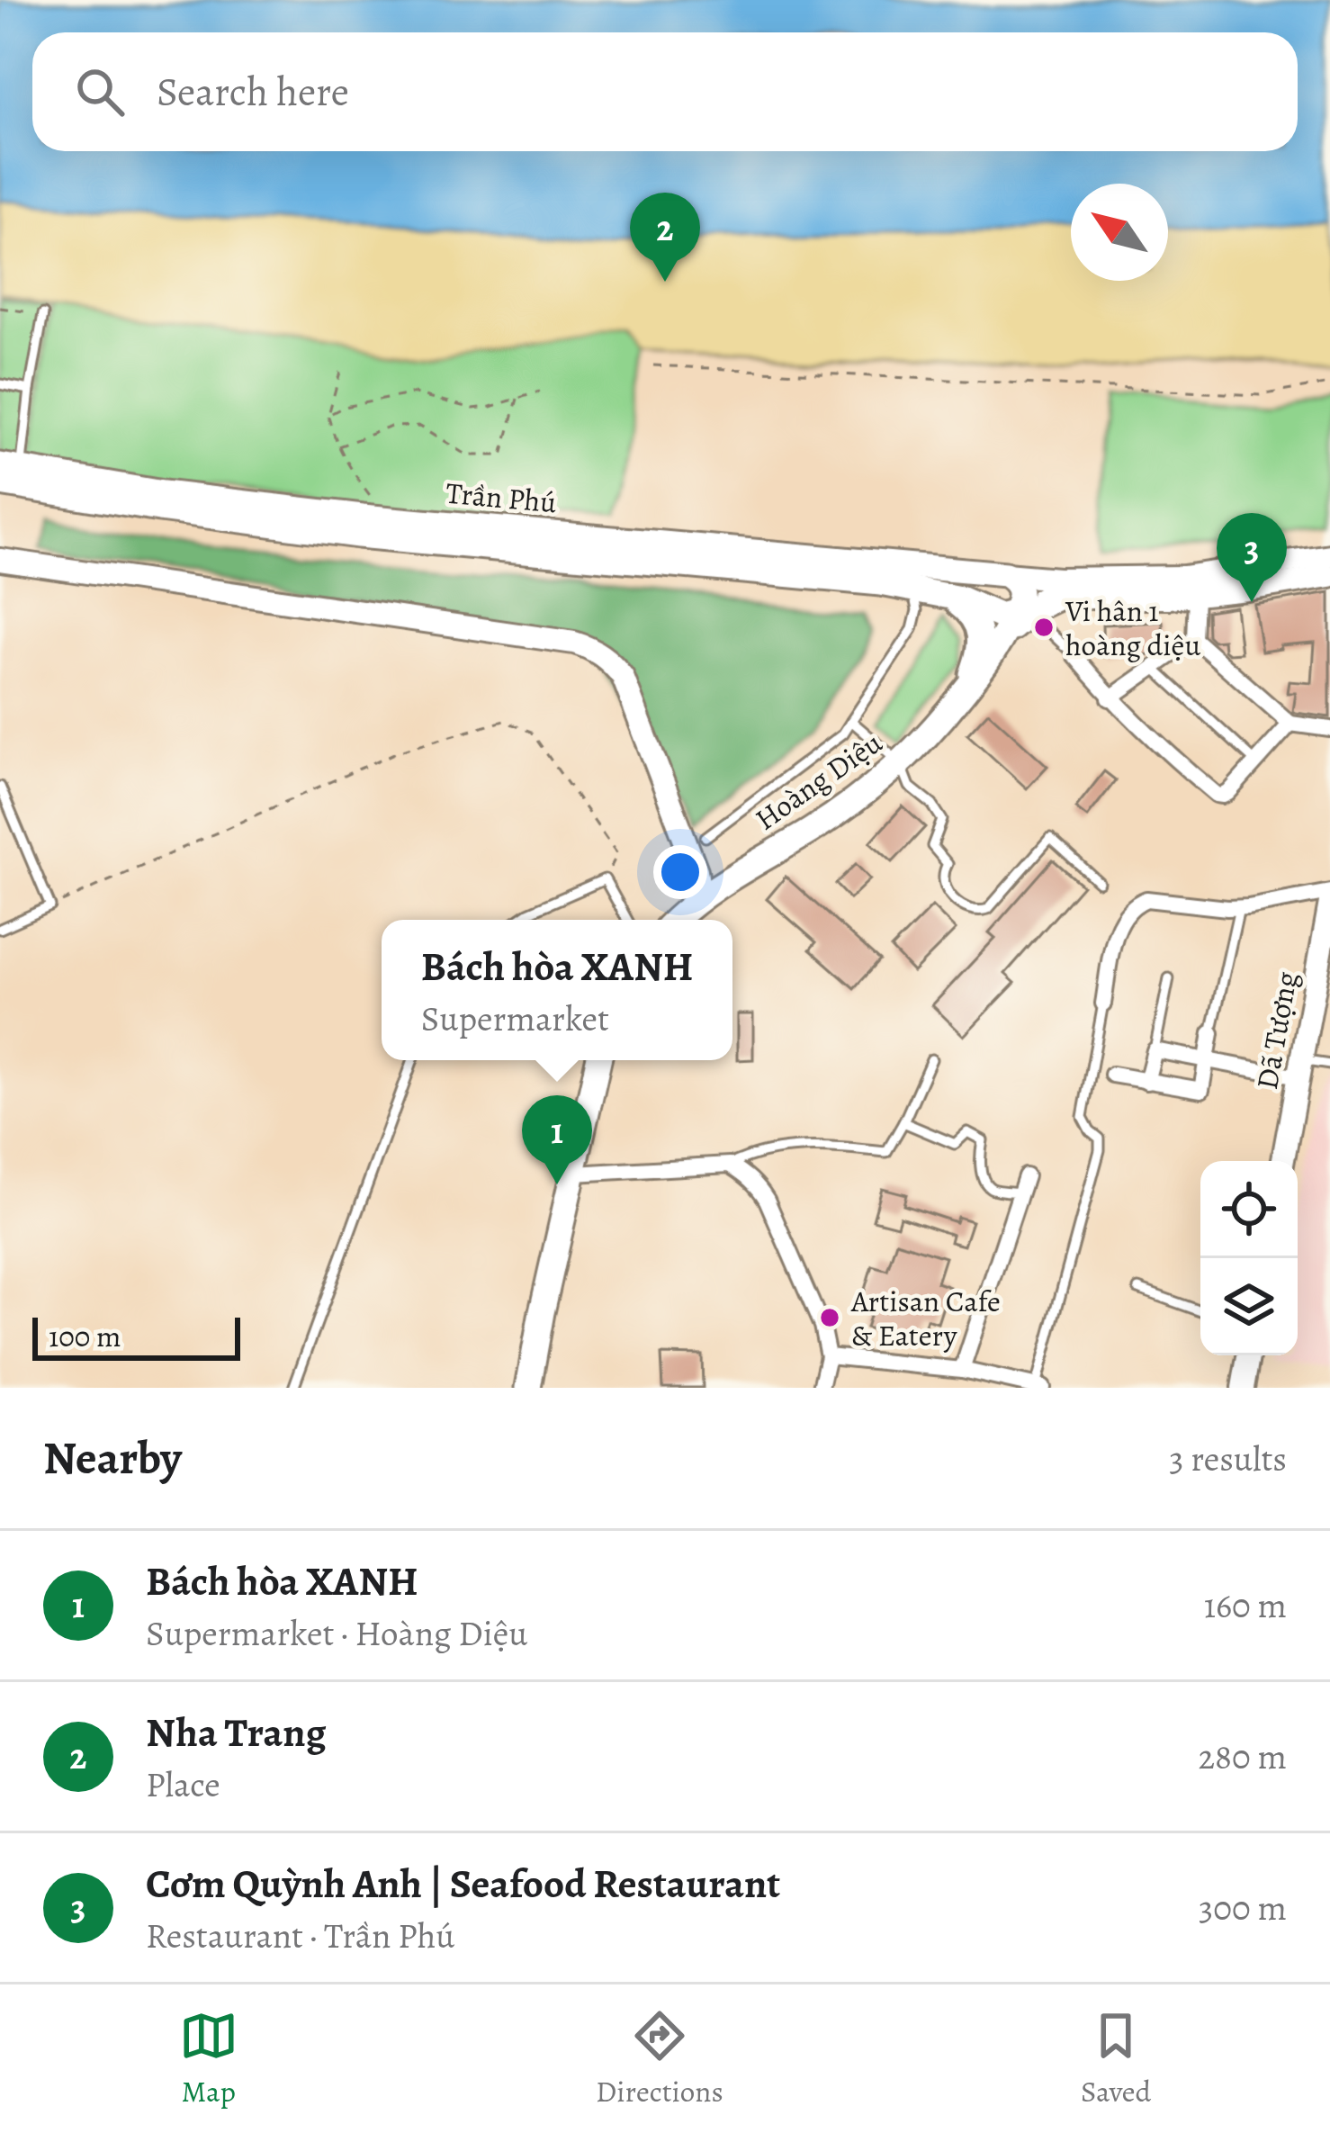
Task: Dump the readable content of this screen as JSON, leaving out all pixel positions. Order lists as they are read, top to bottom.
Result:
{
  "streets": {
    "main road": ["Trần Phú", "Hoàng Diệu"],
    "street": ["Dã Tượng"]
  },
  "crossings": [
    ["Trần Phú", "Hoàng Diệu"]
  ],
  "places": ["Vi hân 1 hoàng diệu", "Artisan Cafe & Eatery"],
  "scale_bar": "100 m",
  "north": "top left",
  "page": {
    "search": "Search here",
    "pins": ["2", "3", "1"],
    "popup": ["Bách hòa XANH", "Supermarket"],
    "scale": "100 m",
    "heading": ["Nearby", "3 results"],
    "list": [
      {
        "mark": "1",
        "name": "Bách hòa XANH",
        "note": "Supermarket · Hoàng Diệu",
        "value": "160 m"
      },
      {
        "mark": "2",
        "name": "Nha Trang",
        "note": "Place",
        "value": "280 m"
      },
      {
        "mark": "3",
        "name": "Cơm Quỳnh Anh | Seafood Restaurant",
        "note": "Restaurant · Trần Phú",
        "value": "300 m"
      }
    ],
    "nav": ["Map", "Directions", "Saved"]
  }
}
